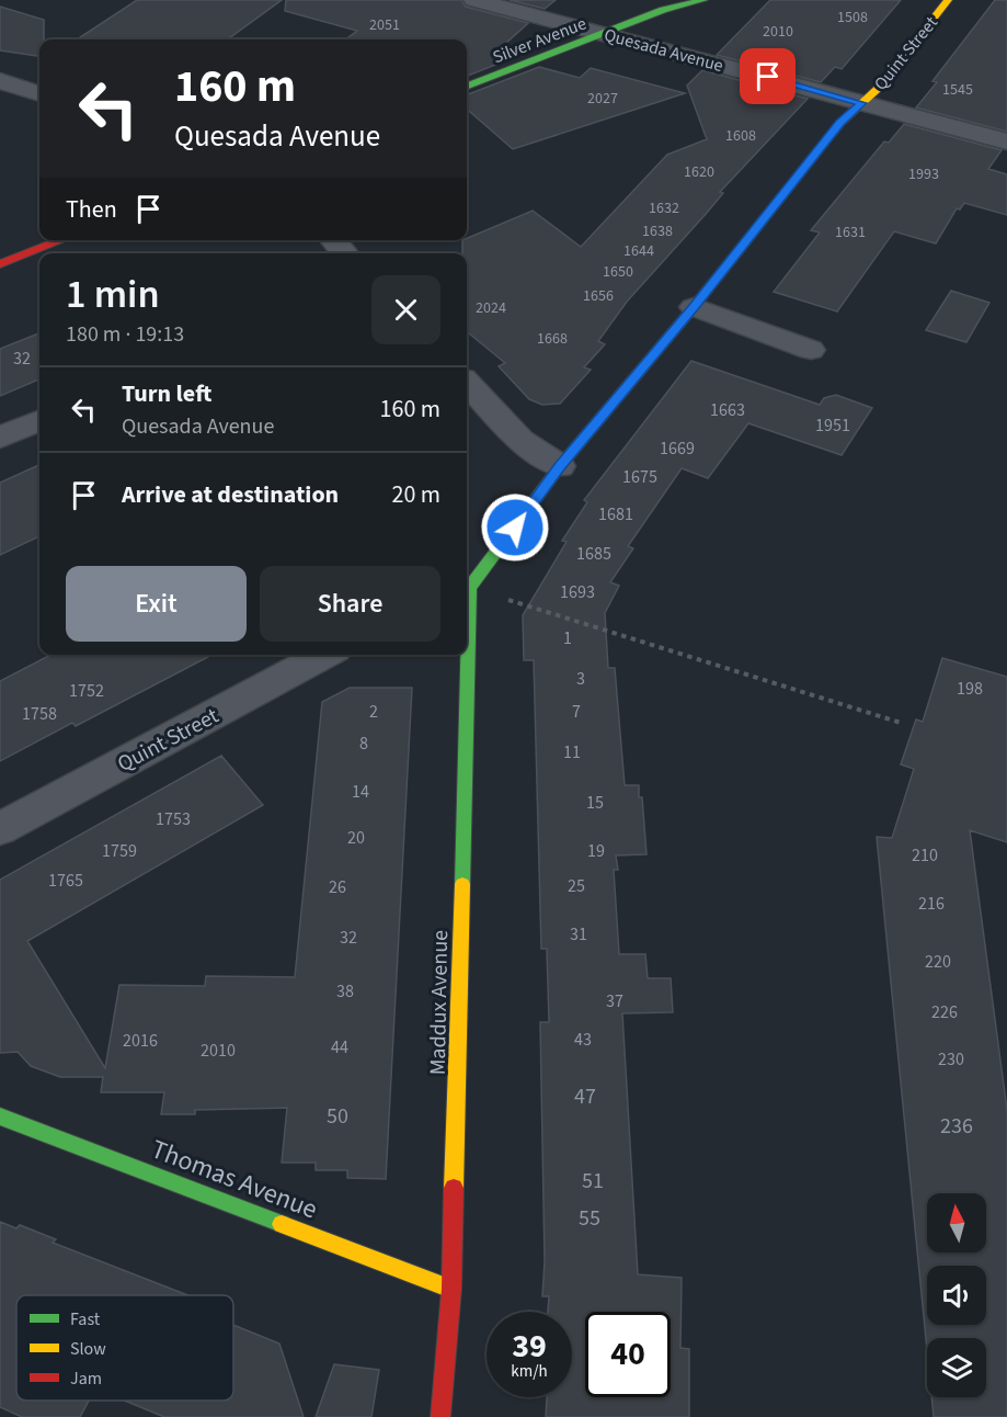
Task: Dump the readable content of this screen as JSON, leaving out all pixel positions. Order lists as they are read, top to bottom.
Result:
{
  "streets": {
    "street": [
      "Silver Avenue",
      "Quesada Avenue",
      "Quint Street",
      "Maddux Avenue",
      "Thomas Avenue"
    ]
  },
  "crossings": [
    ["Silver Avenue", "Quesada Avenue"],
    ["Quesada Avenue", "Quint Street"],
    ["Maddux Avenue", "Thomas Avenue"]
  ],
  "house_numbers": [
    "1508",
    "2051",
    "2010",
    "1545",
    "2027",
    "1608",
    "1620",
    "1993",
    "1632",
    "1638",
    "1631",
    "1644",
    "1650",
    "1656",
    "2024",
    "1668",
    "32",
    "1663",
    "1951",
    "1669",
    "1675",
    "1681",
    "1685",
    "1693",
    "1",
    "3",
    "198",
    "1752",
    "2",
    "7",
    "1758",
    "8",
    "11",
    "14",
    "15",
    "1753",
    "20",
    "1759",
    "19",
    "210",
    "1765",
    "25",
    "26",
    "216",
    "31",
    "32",
    "220",
    "38",
    "37",
    "226",
    "43",
    "2016",
    "44",
    "2010",
    "230",
    "47",
    "50",
    "236",
    "51",
    "55"
  ],
  "legend": ["Fast", "Slow", "Jam"],
  "north": "top",
  "page": {
    "turn": ["160 m", "Quesada Avenue"],
    "then": "Then",
    "heading": ["1 min", "180 m · 19:13"],
    "list": [
      {
        "name": "Turn left",
        "note": "Quesada Avenue",
        "value": "160 m"
      },
      {
        "name": "Arrive at destination",
        "value": "20 m"
      }
    ],
    "buttons": ["Exit", "Share"],
    "speed": "39 km/h",
    "limit": "40"
  }
}
